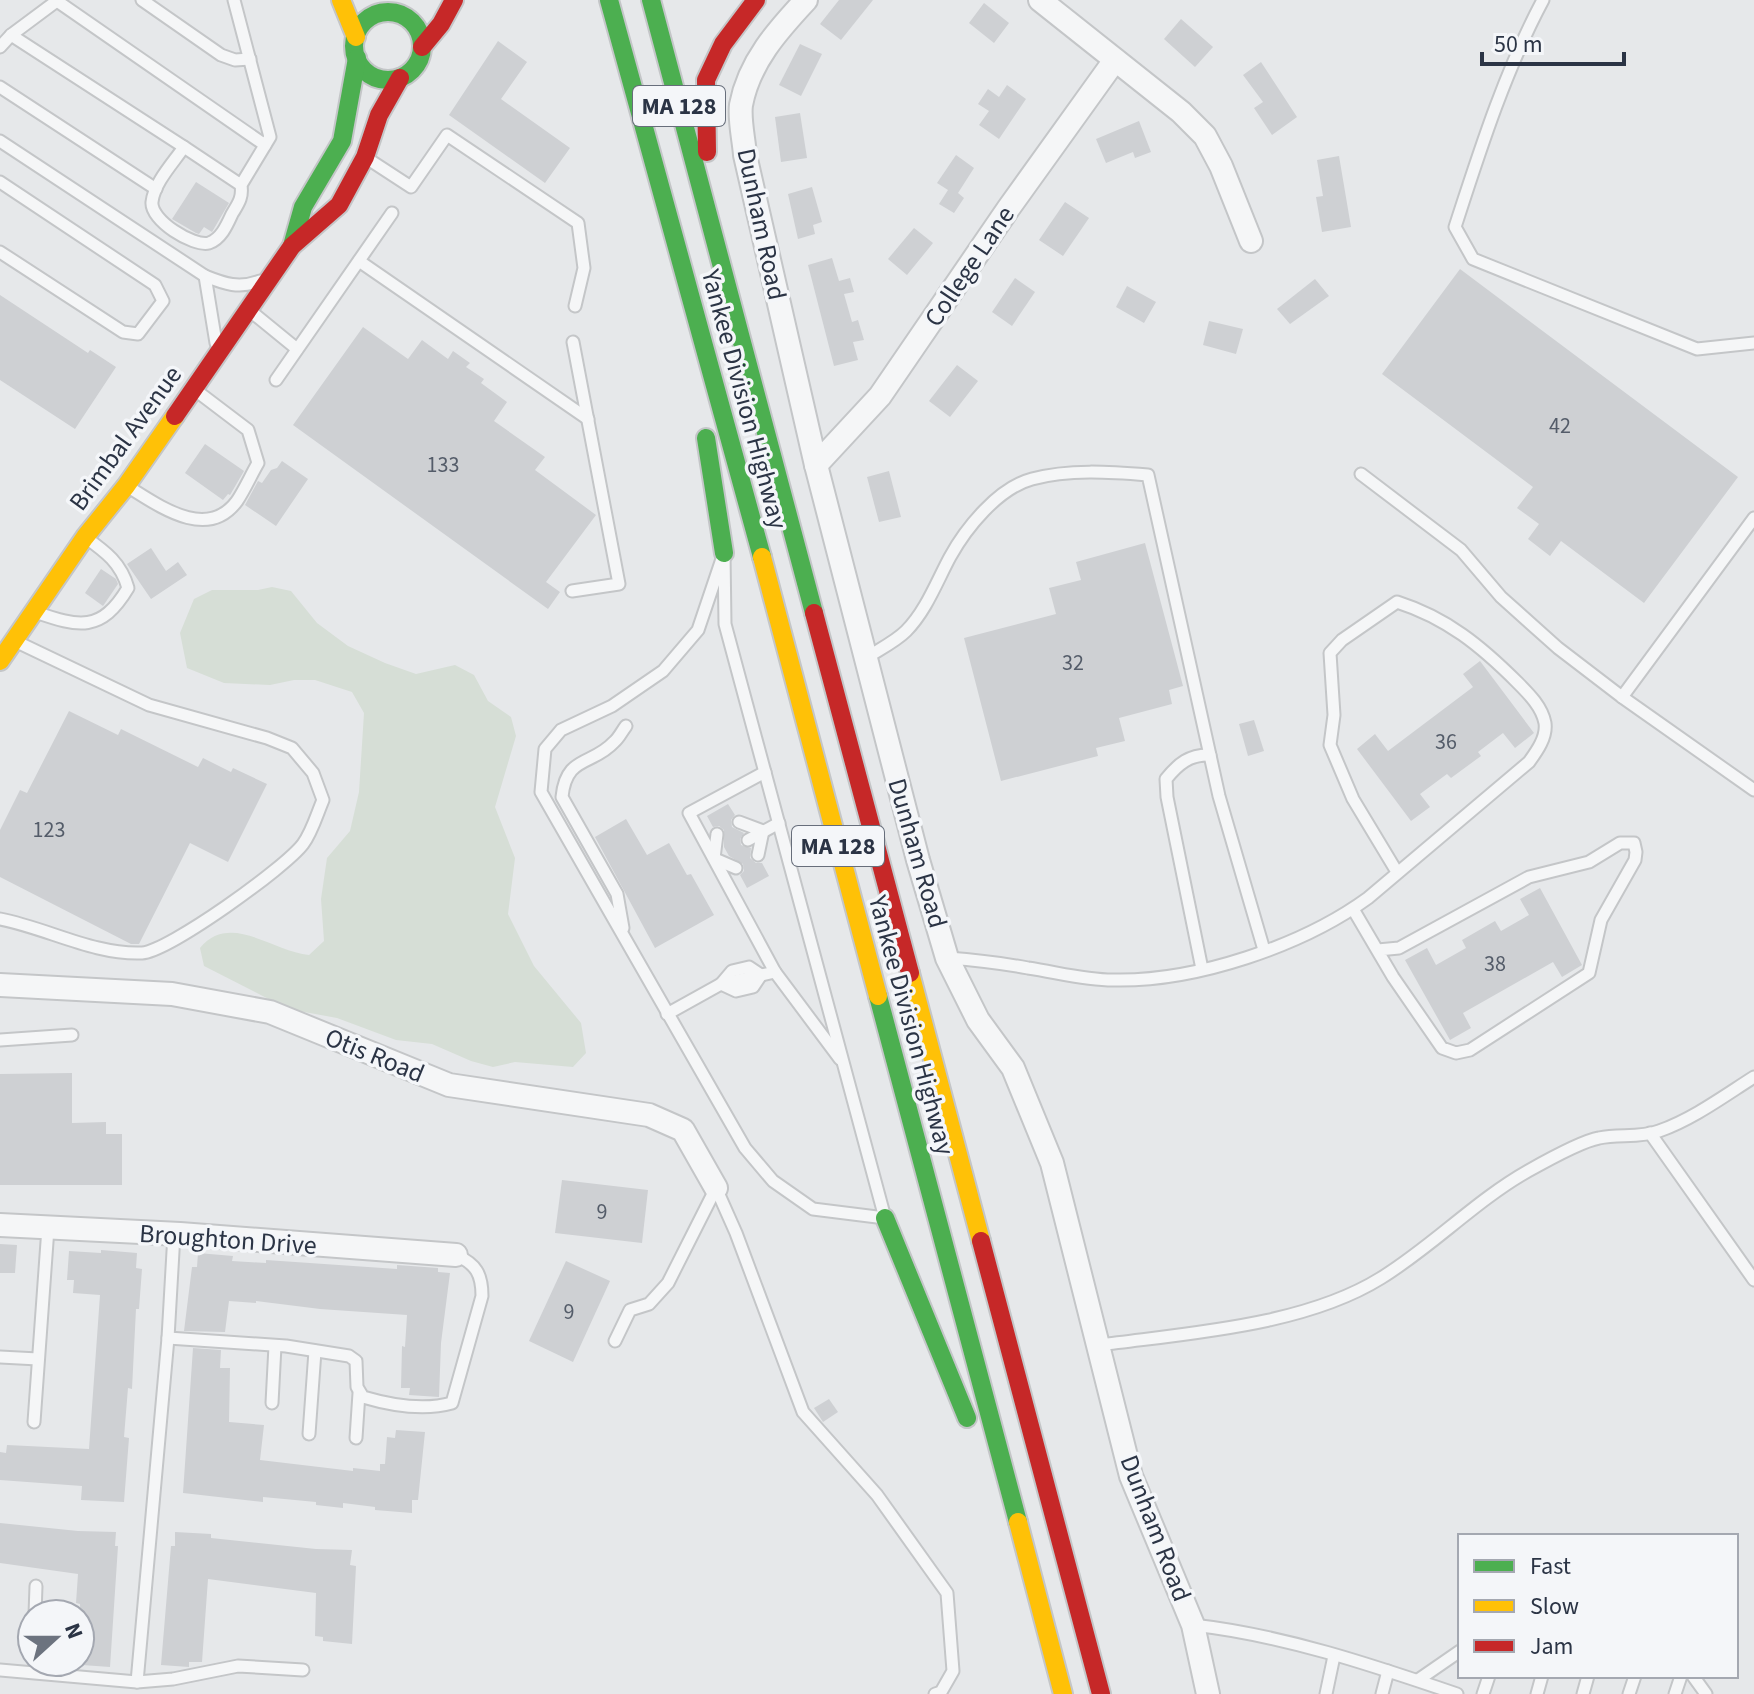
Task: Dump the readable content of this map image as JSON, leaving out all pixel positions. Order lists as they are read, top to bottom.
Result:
{
  "streets": {
    "main road": ["MA 128", "Yankee Division Highway", "Brimbal Avenue"],
    "street": [
      "Dunham Road",
      "College Lane",
      "Otis Road",
      "Broughton Drive"
    ]
  },
  "crossings": [
    ["Dunham Road", "College Lane"]
  ],
  "house_numbers": [
    "42",
    "133",
    "32",
    "36",
    "123",
    "38",
    "9",
    "9"
  ],
  "legend": ["Fast", "Slow", "Jam"],
  "scale_bar": "50 m",
  "north": "right"
}
